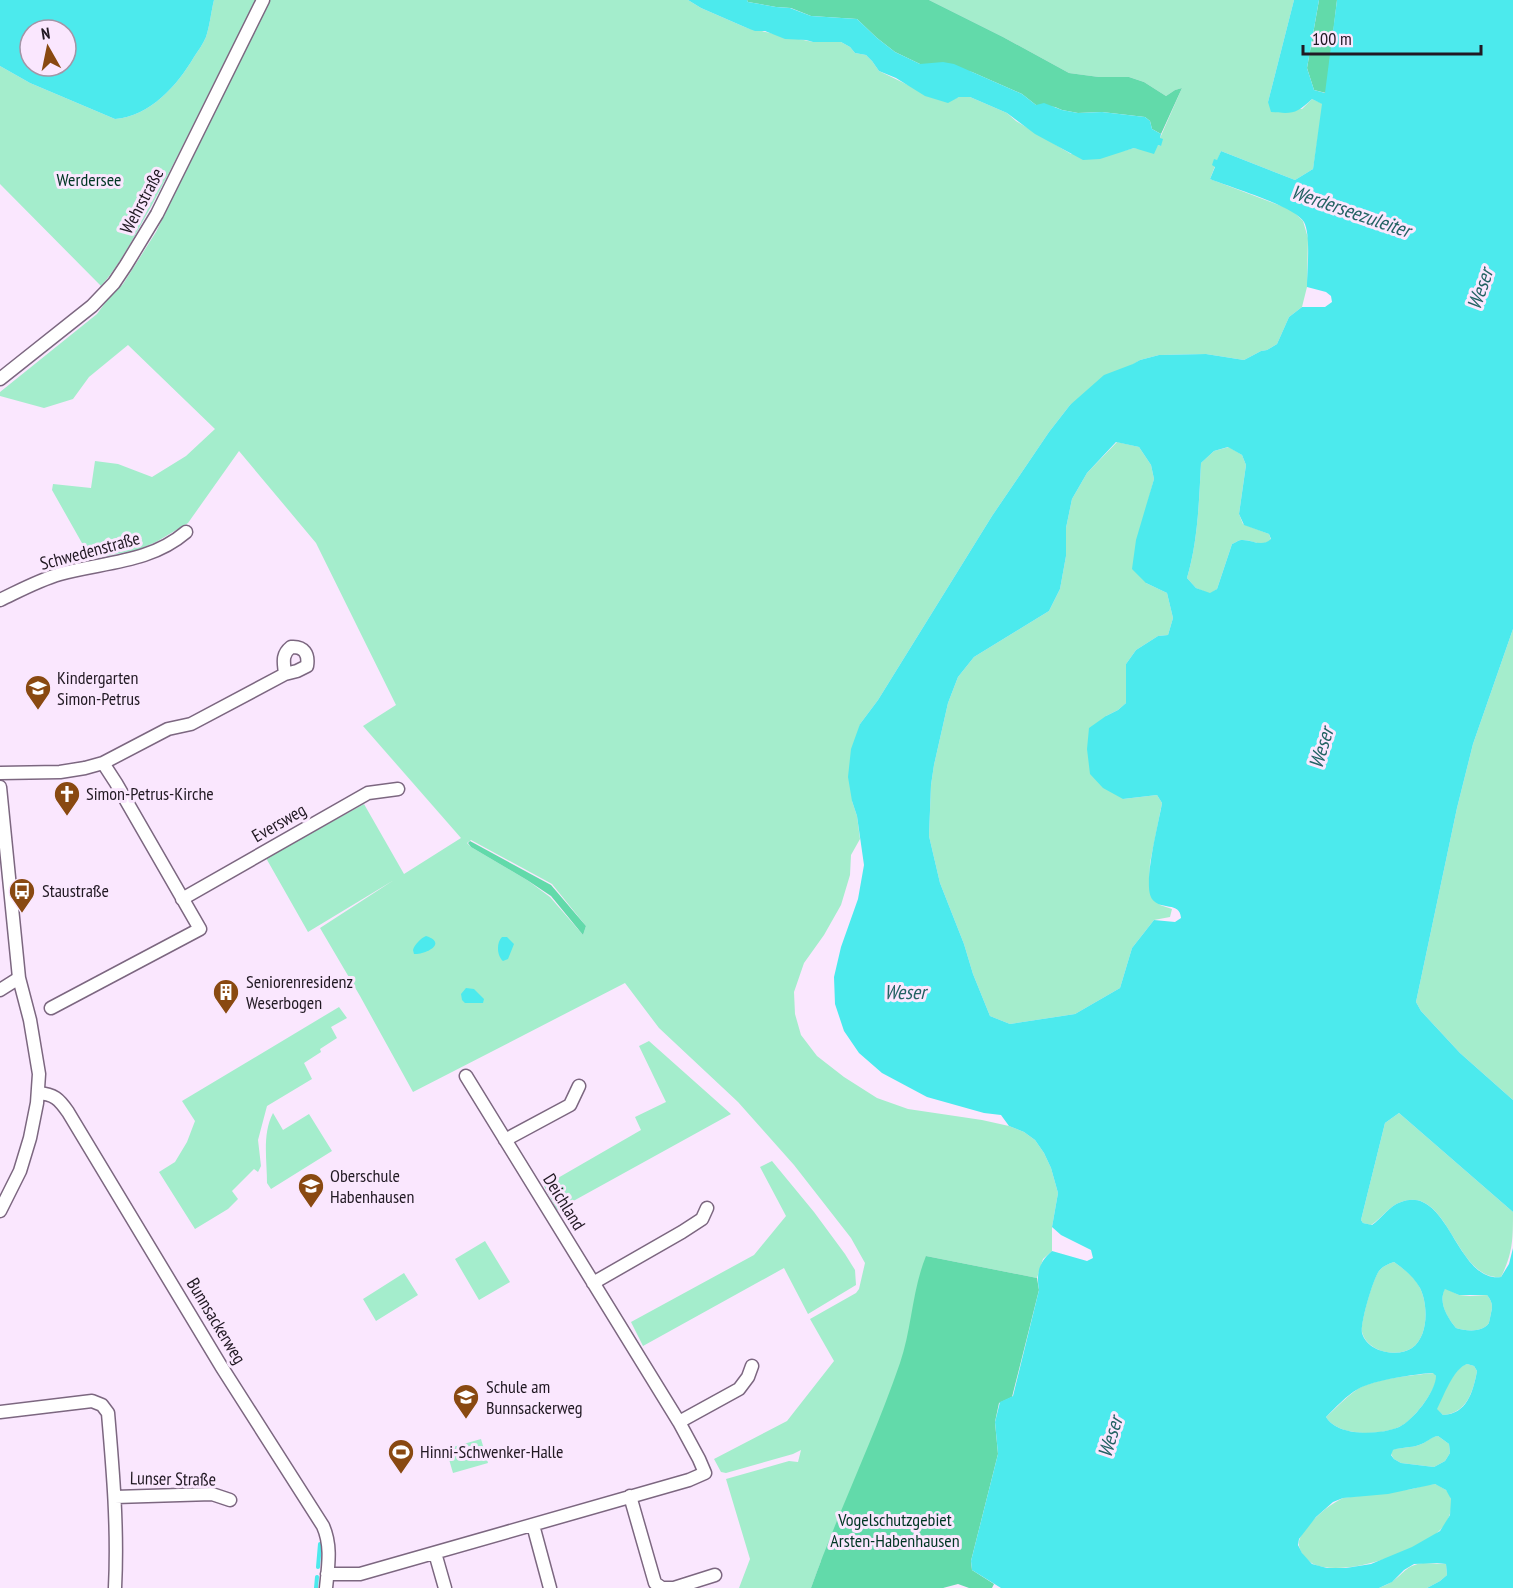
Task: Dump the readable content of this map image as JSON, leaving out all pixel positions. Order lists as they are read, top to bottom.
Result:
{
  "streets": {
    "street": [
      "Wehrstraße",
      "Schwedenstraße",
      "Eversweg",
      "Deichland",
      "Bunnsackerweg",
      "Lunser Straße"
    ]
  },
  "crossings": [
    ["Deichland", "Bunnsackerweg"]
  ],
  "water": ["Werderseezuleiter", "Weser"],
  "parks": ["Werdersee", "Vogelschutzgebiet Arsten-Habenhausen"],
  "places": {
    "school or university": ["Kindergarten Simon-Petrus", "Oberschule Habenhausen", "Schule am Bunnsackerweg"],
    "church": ["Simon-Petrus-Kirche"],
    "bus stop": ["Staustraße"],
    "building": ["Seniorenresidenz Weserbogen"],
    "sports": ["Hinni-Schwenker-Halle"]
  },
  "scale_bar": "100 m",
  "north": "top"
}
